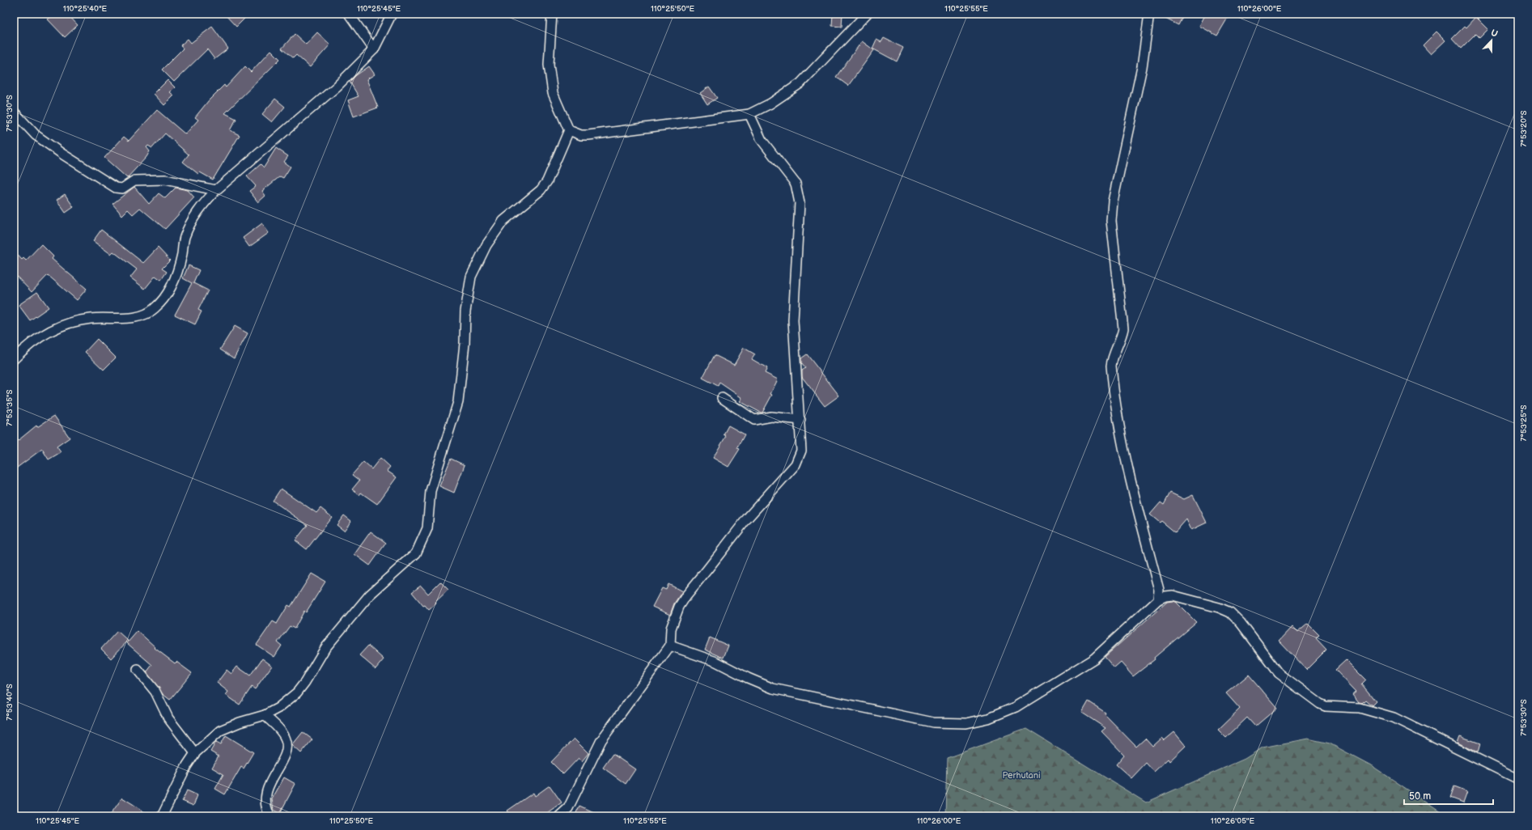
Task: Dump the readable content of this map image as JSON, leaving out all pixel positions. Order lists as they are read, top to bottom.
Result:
{
  "parks": ["Perhutani"],
  "scale_bar": "50 m",
  "north": "top",
  "coordinates": [
    "110°25'40\"E",
    "110°25'45\"E",
    "110°25'50\"E",
    "110°25'55\"E",
    "110°26'00\"E",
    "7°53'30\"S",
    "7°53'20\"S",
    "7°53'35\"S",
    "7°53'25\"S",
    "7°53'40\"S",
    "110°26'05\"E"
  ]
}
